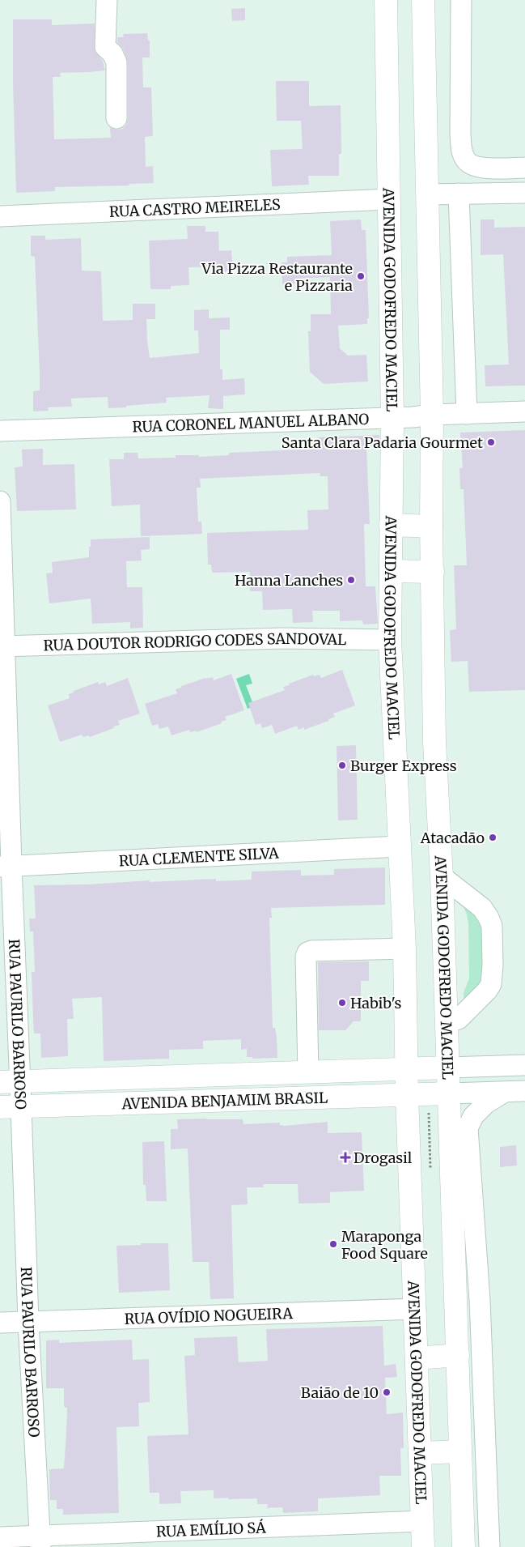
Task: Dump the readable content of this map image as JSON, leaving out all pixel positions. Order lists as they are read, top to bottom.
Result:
{
  "streets": {
    "main road": ["AVENIDA GODOFREDO MACIEL", "AVENIDA BENJAMIM BRASIL"],
    "street": [
      "RUA CASTRO MEIRELES",
      "RUA CORONEL MANUEL ALBANO",
      "RUA DOUTOR RODRIGO CODES SANDOVAL",
      "RUA CLEMENTE SILVA",
      "RUA PAURILO BARROSO",
      "RUA OVÍDIO NOGUEIRA",
      "RUA EMÍLIO SÁ"
    ]
  },
  "crossings": [
    ["RUA CASTRO MEIRELES", "AVENIDA GODOFREDO MACIEL"],
    ["AVENIDA GODOFREDO MACIEL", "RUA CORONEL MANUEL ALBANO"],
    ["AVENIDA GODOFREDO MACIEL", "RUA DOUTOR RODRIGO CODES SANDOVAL"],
    ["AVENIDA GODOFREDO MACIEL", "RUA CLEMENTE SILVA"],
    ["AVENIDA GODOFREDO MACIEL", "AVENIDA BENJAMIM BRASIL"],
    ["AVENIDA GODOFREDO MACIEL", "RUA OVÍDIO NOGUEIRA"],
    ["AVENIDA GODOFREDO MACIEL", "RUA EMÍLIO SÁ"],
    ["RUA DOUTOR RODRIGO CODES SANDOVAL", "RUA PAURILO BARROSO"],
    ["RUA CLEMENTE SILVA", "RUA PAURILO BARROSO"],
    ["RUA PAURILO BARROSO", "AVENIDA BENJAMIM BRASIL"],
    ["RUA PAURILO BARROSO", "RUA OVÍDIO NOGUEIRA"],
    ["RUA PAURILO BARROSO", "RUA EMÍLIO SÁ"]
  ],
  "places": {
    "other": [
      "Via Pizza Restaurante e Pizzaria",
      "Santa Clara Padaria Gourmet",
      "Hanna Lanches",
      "Burger Express",
      "Atacadão",
      "Habib's",
      "Maraponga Food Square",
      "Baião de 10"
    ],
    "health": ["Drogasil"]
  }
}
